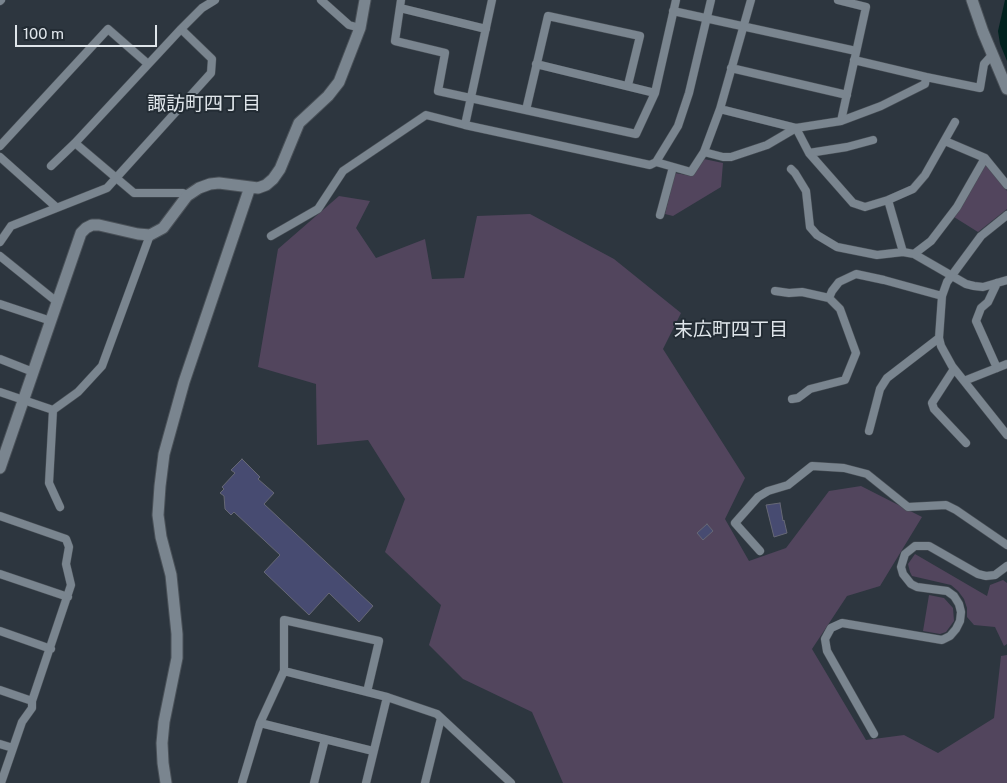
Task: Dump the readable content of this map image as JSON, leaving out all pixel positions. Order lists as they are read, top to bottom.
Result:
{
  "districts": ["諏訪町四丁目", "末広町四丁目"],
  "scale_bar": "100 m"
}
